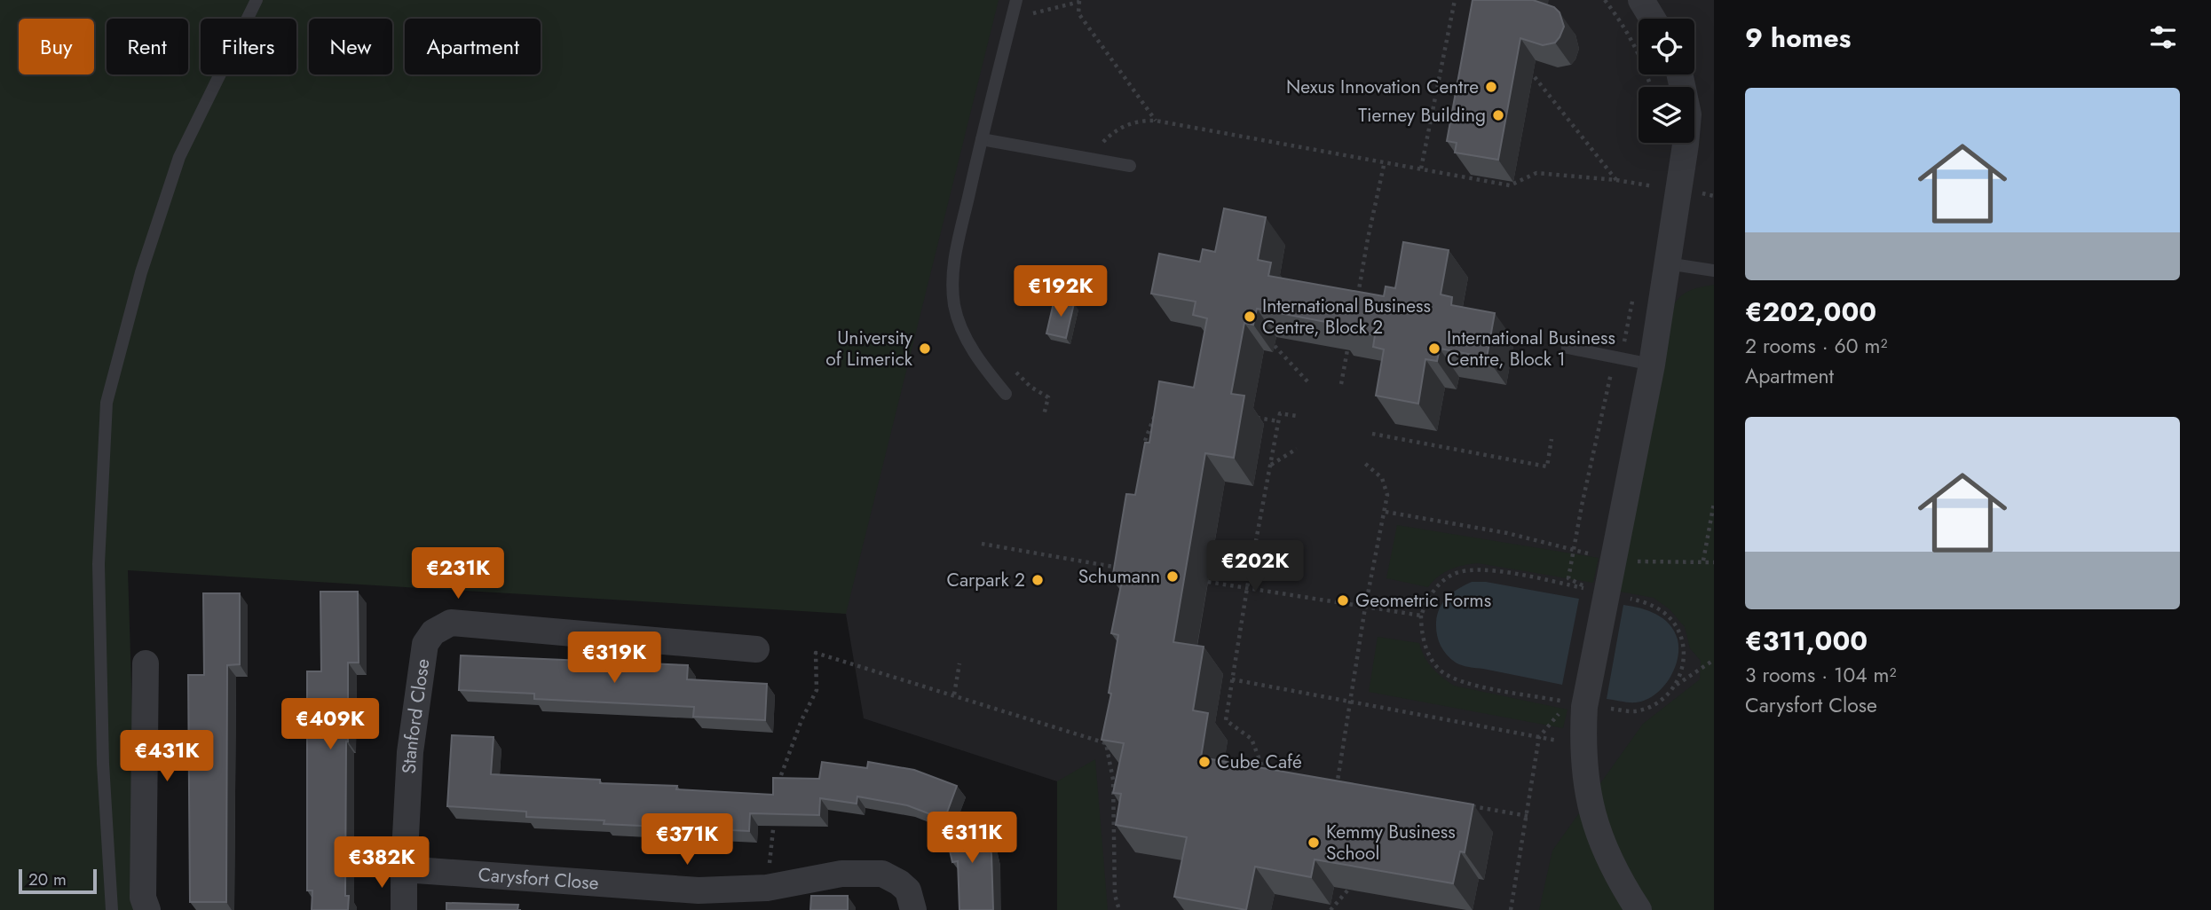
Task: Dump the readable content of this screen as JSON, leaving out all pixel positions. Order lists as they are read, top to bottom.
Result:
{
  "streets": {
    "street": ["Stanford Close", "Carysfort Close"]
  },
  "crossings": [
    ["Stanford Close", "Carysfort Close"]
  ],
  "places": [
    "Nexus Innovation Centre",
    "Tierney Building",
    "International Business Centre, Block 2",
    "University of Limerick",
    "International Business Centre, Block 1",
    "Schumann",
    "Carpark 2",
    "Geometric Forms",
    "Cube Café",
    "Kemmy Business School"
  ],
  "scale_bar": "20 m",
  "page": {
    "heading": "9 homes",
    "chip": [
      "Buy",
      "Rent",
      "Filters",
      "New",
      "Apartment"
    ],
    "list": [
      {
        "name": "€202,000",
        "note": "2 rooms · 60 m² · Apartment"
      },
      {
        "name": "€311,000",
        "note": "3 rooms · 104 m² · Carysfort Close"
      }
    ],
    "price": [
      "€192K",
      "€202K",
      "€231K",
      "€319K",
      "€409K",
      "€431K",
      "€311K",
      "€371K",
      "€382K"
    ],
    "scale": "20 m"
  }
}
